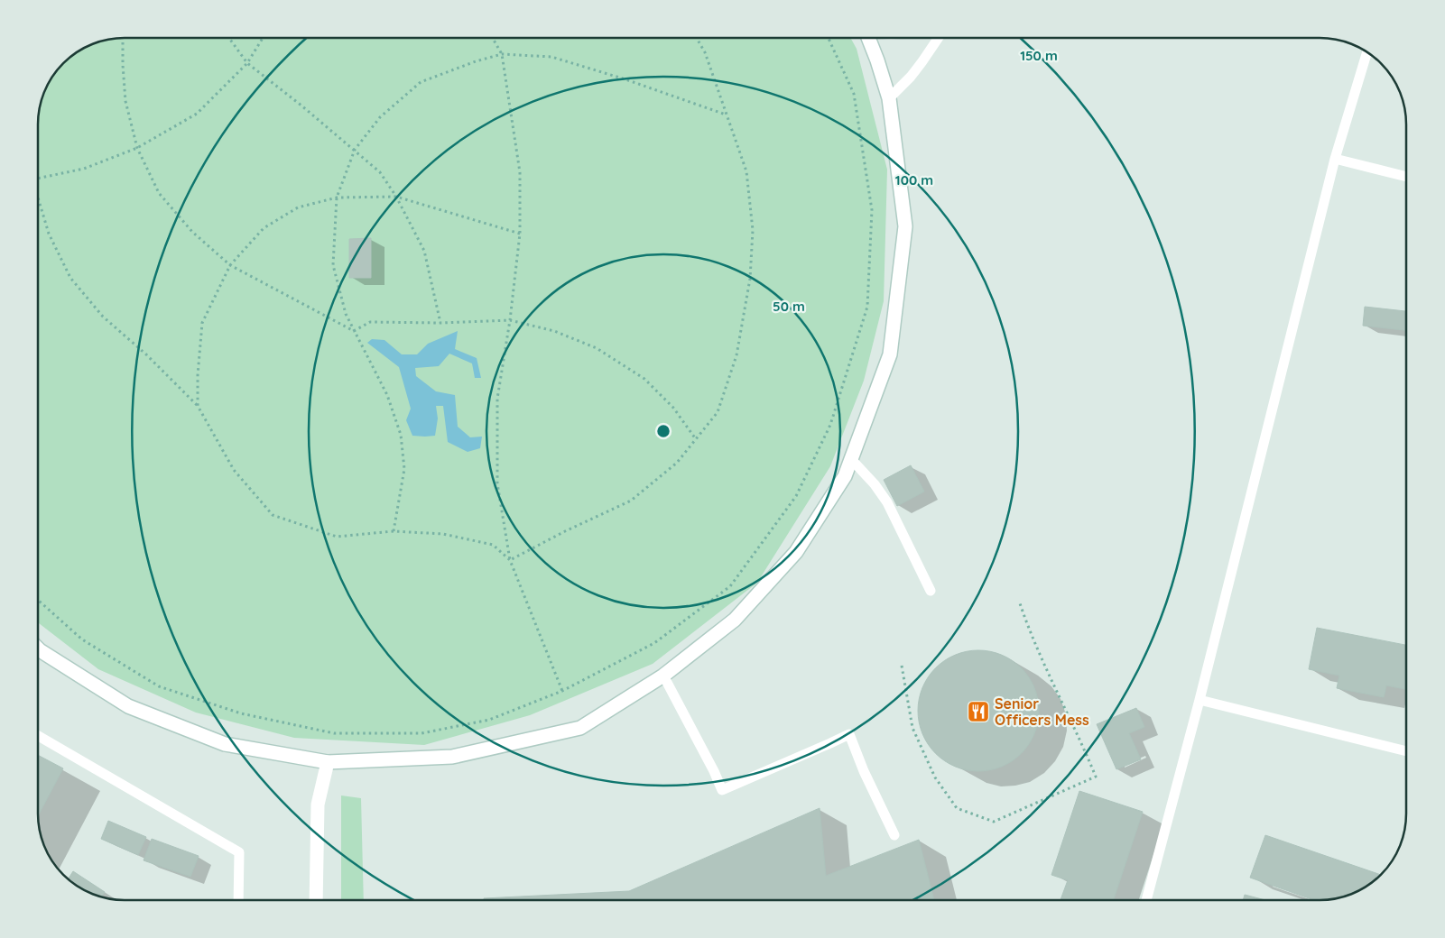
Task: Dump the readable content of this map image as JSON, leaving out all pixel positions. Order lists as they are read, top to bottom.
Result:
{
  "places": {
    "restaurant": ["Senior Officers Mess"]
  },
  "rings": ["150 m", "100 m", "50 m"]
}
